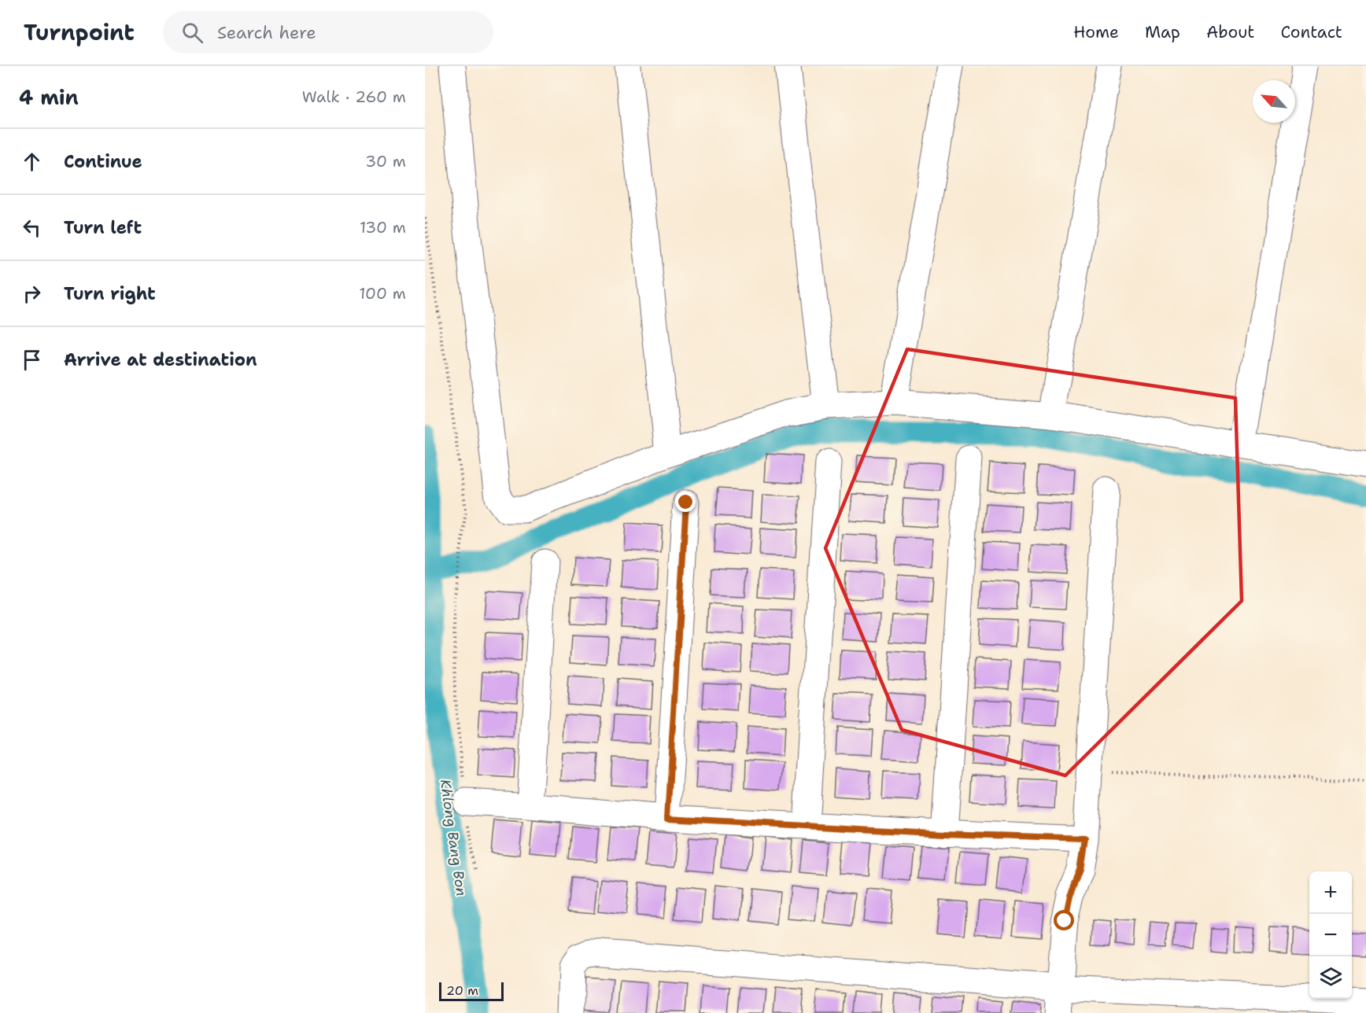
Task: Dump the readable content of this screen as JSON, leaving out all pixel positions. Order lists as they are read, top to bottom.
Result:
{
  "water": ["Khlong Bang Bon"],
  "scale_bar": "20 m",
  "north": "top left",
  "page": {
    "header": "Turnpoint",
    "search": "Search here",
    "nav": [
      "Home",
      "Map",
      "About",
      "Contact"
    ],
    "heading": ["4 min", "Walk · 260 m"],
    "list": [
      ["Continue", "30 m"],
      ["Turn left", "130 m"],
      ["Turn right", "100 m"],
      "Arrive at destination"
    ],
    "map_buttons": ["+", "−"],
    "scale": "20 m"
  }
}
